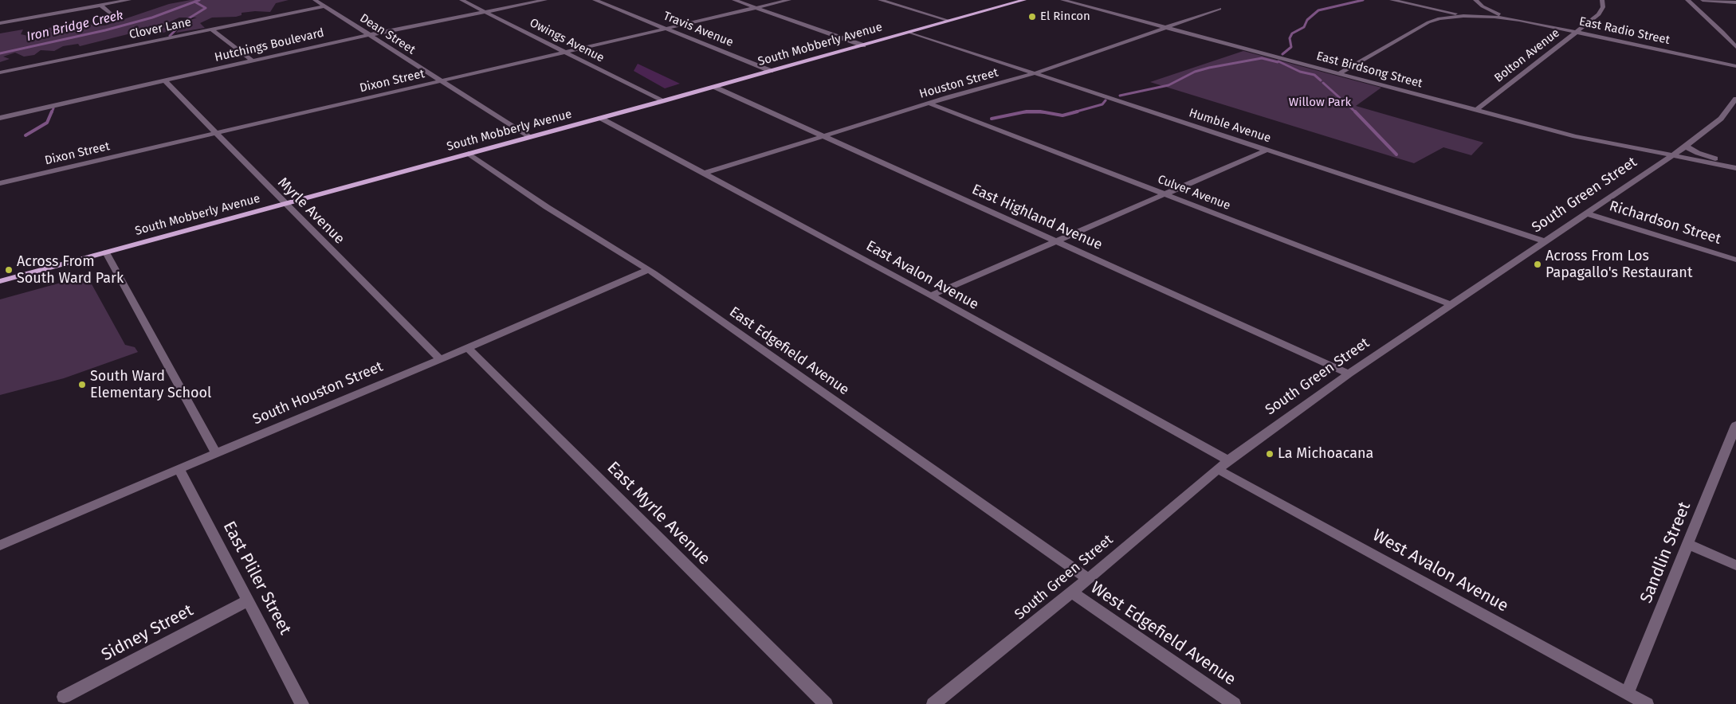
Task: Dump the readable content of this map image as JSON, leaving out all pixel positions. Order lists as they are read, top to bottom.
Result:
{
  "streets": {
    "main road": ["South Mobberly Avenue"],
    "street": [
      "Clover Lane",
      "Travis Avenue",
      "East Radio Street",
      "Dean Street",
      "Owings Avenue",
      "Hutchings Boulevard",
      "Bolton Avenue",
      "East Birdsong Street",
      "Dixon Street",
      "Houston Street",
      "Humble Avenue",
      "Culver Avenue",
      "South Green Street",
      "Myrle Avenue",
      "East Highland Avenue",
      "Richardson Street",
      "East Avalon Avenue",
      "East Edgefield Avenue",
      "South Houston Street",
      "East Myrle Avenue",
      "Sandlin Street",
      "West Avalon Avenue",
      "East Pliler Street",
      "Sidney Street",
      "West Edgefield Avenue"
    ]
  },
  "crossings": [
    ["Clover Lane", "Dean Street"],
    ["Travis Avenue", "South Mobberly Avenue"],
    ["Travis Avenue", "Dixon Street"],
    ["East Radio Street", "Bolton Avenue"],
    ["Dean Street", "South Mobberly Avenue"],
    ["Dean Street", "Hutchings Boulevard"],
    ["Dean Street", "Dixon Street"],
    ["Owings Avenue", "South Mobberly Avenue"],
    ["Owings Avenue", "Hutchings Boulevard"],
    ["Owings Avenue", "Dixon Street"],
    ["South Mobberly Avenue", "Humble Avenue"],
    ["South Mobberly Avenue", "Myrle Avenue"],
    ["South Mobberly Avenue", "East Highland Avenue"],
    ["South Mobberly Avenue", "East Avalon Avenue"],
    ["South Mobberly Avenue", "East Edgefield Avenue"],
    ["Hutchings Boulevard", "Myrle Avenue"],
    ["Bolton Avenue", "East Birdsong Street"],
    ["East Birdsong Street", "Houston Street"],
    ["East Birdsong Street", "South Green Street"],
    ["Dixon Street", "Myrle Avenue"],
    ["Houston Street", "Humble Avenue"],
    ["Houston Street", "Culver Avenue"],
    ["Houston Street", "East Highland Avenue"],
    ["Houston Street", "East Avalon Avenue"],
    ["Humble Avenue", "South Green Street"],
    ["Culver Avenue", "South Green Street"],
    ["South Green Street", "East Highland Avenue"],
    ["South Green Street", "Richardson Street"],
    ["South Green Street", "East Avalon Avenue"],
    ["South Green Street", "East Edgefield Avenue"],
    ["South Green Street", "West Avalon Avenue"],
    ["South Green Street", "West Edgefield Avenue"],
    ["Myrle Avenue", "South Houston Street"],
    ["East Edgefield Avenue", "South Houston Street"],
    ["South Houston Street", "East Myrle Avenue"],
    ["South Houston Street", "East Pliler Street"],
    ["Sandlin Street", "West Avalon Avenue"],
    ["East Pliler Street", "Sidney Street"]
  ],
  "water": ["Iron Bridge Creek"],
  "parks": ["Willow Park"],
  "places": [
    "El Rincon",
    "Across From Los Papagallo's Restaurant",
    "Across From South Ward Park",
    "South Ward Elementary School",
    "La Michoacana"
  ]
}
